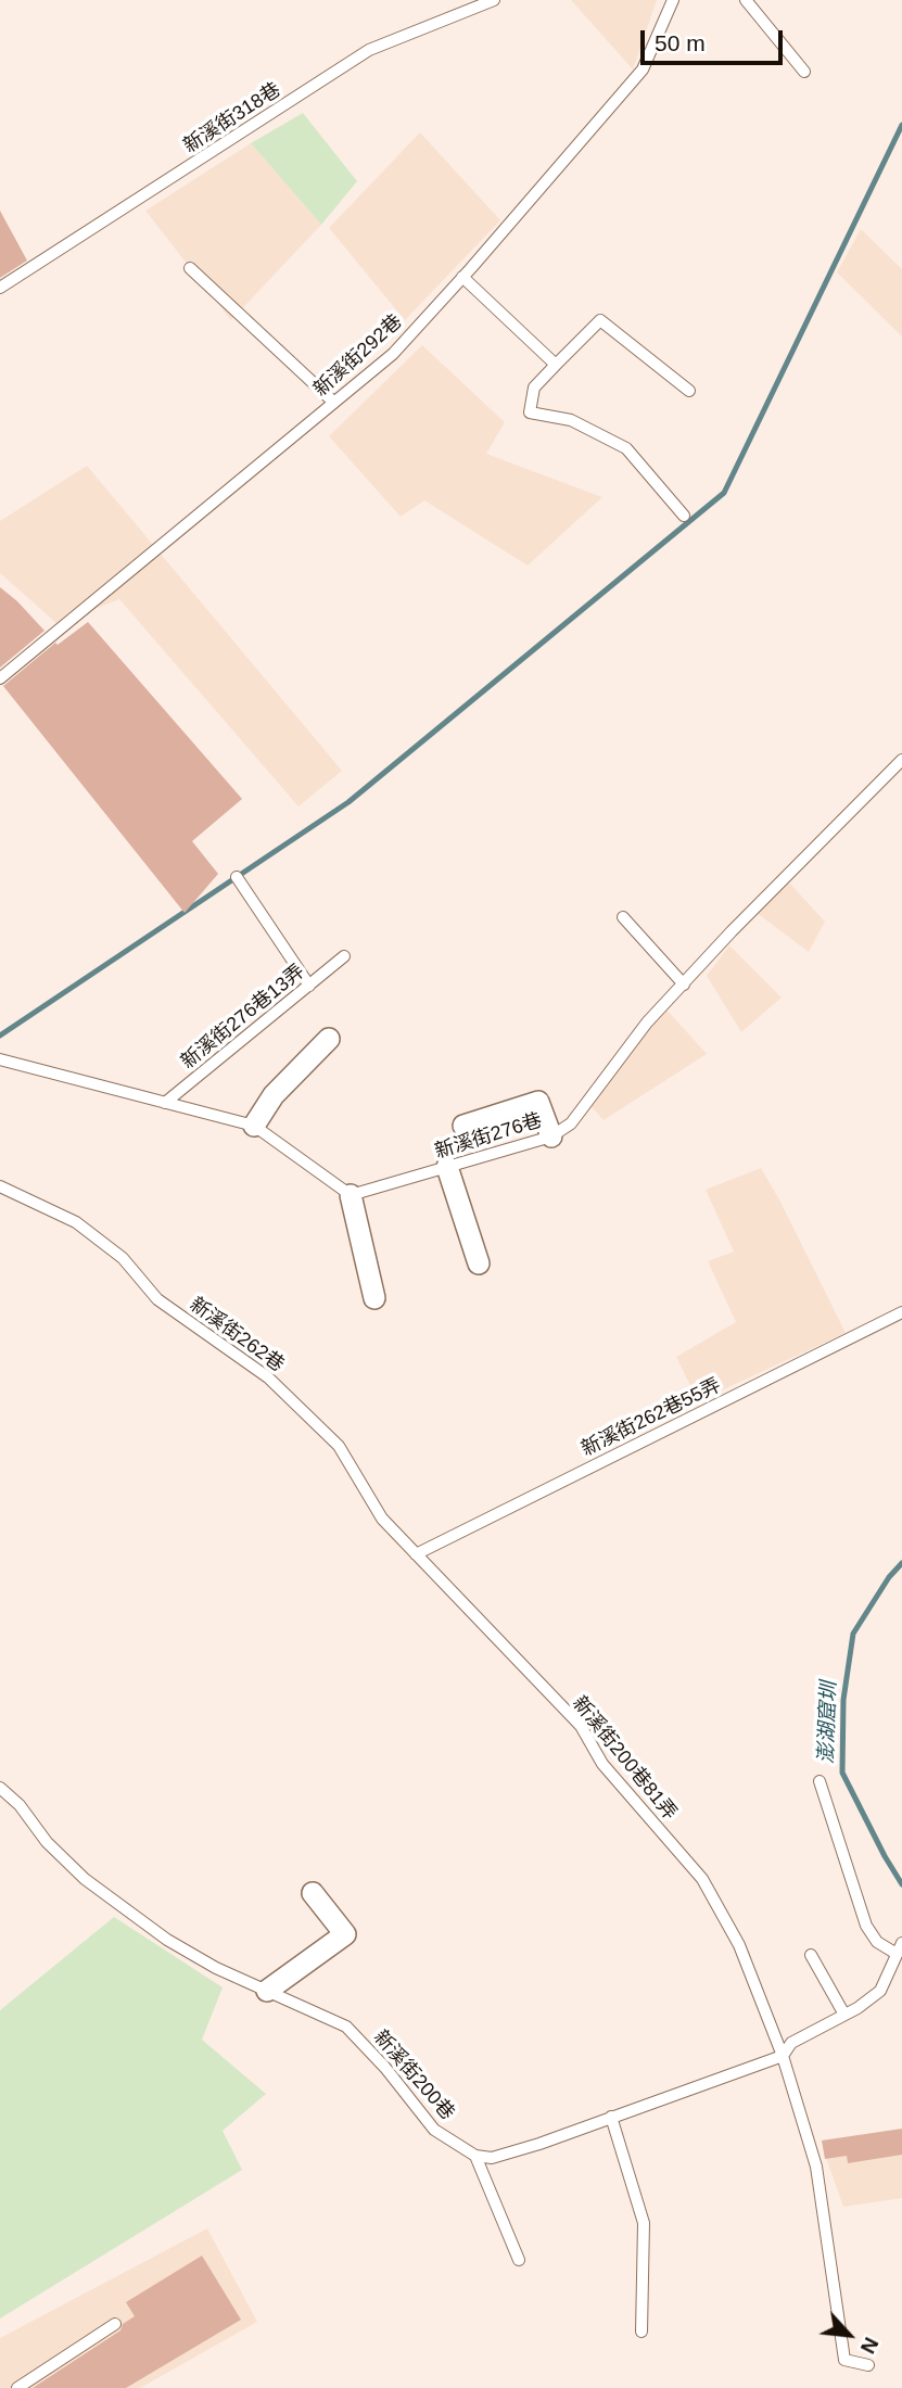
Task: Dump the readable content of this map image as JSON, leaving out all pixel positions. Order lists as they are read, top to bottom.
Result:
{
  "streets": {
    "lane": [
      "新溪街318巷",
      "新溪街292巷",
      "新溪街276巷13弄",
      "新溪街276巷",
      "新溪街262巷",
      "新溪街262巷55弄",
      "新溪街200巷81弄",
      "新溪街200巷"
    ]
  },
  "crossings": [
    ["新溪街262巷", "新溪街262巷55弄"],
    ["新溪街262巷", "新溪街200巷81弄"],
    ["新溪街262巷55弄", "新溪街200巷81弄"]
  ],
  "water": ["澎湖窟圳"],
  "scale_bar": "50 m",
  "north": "bottom right"
}
